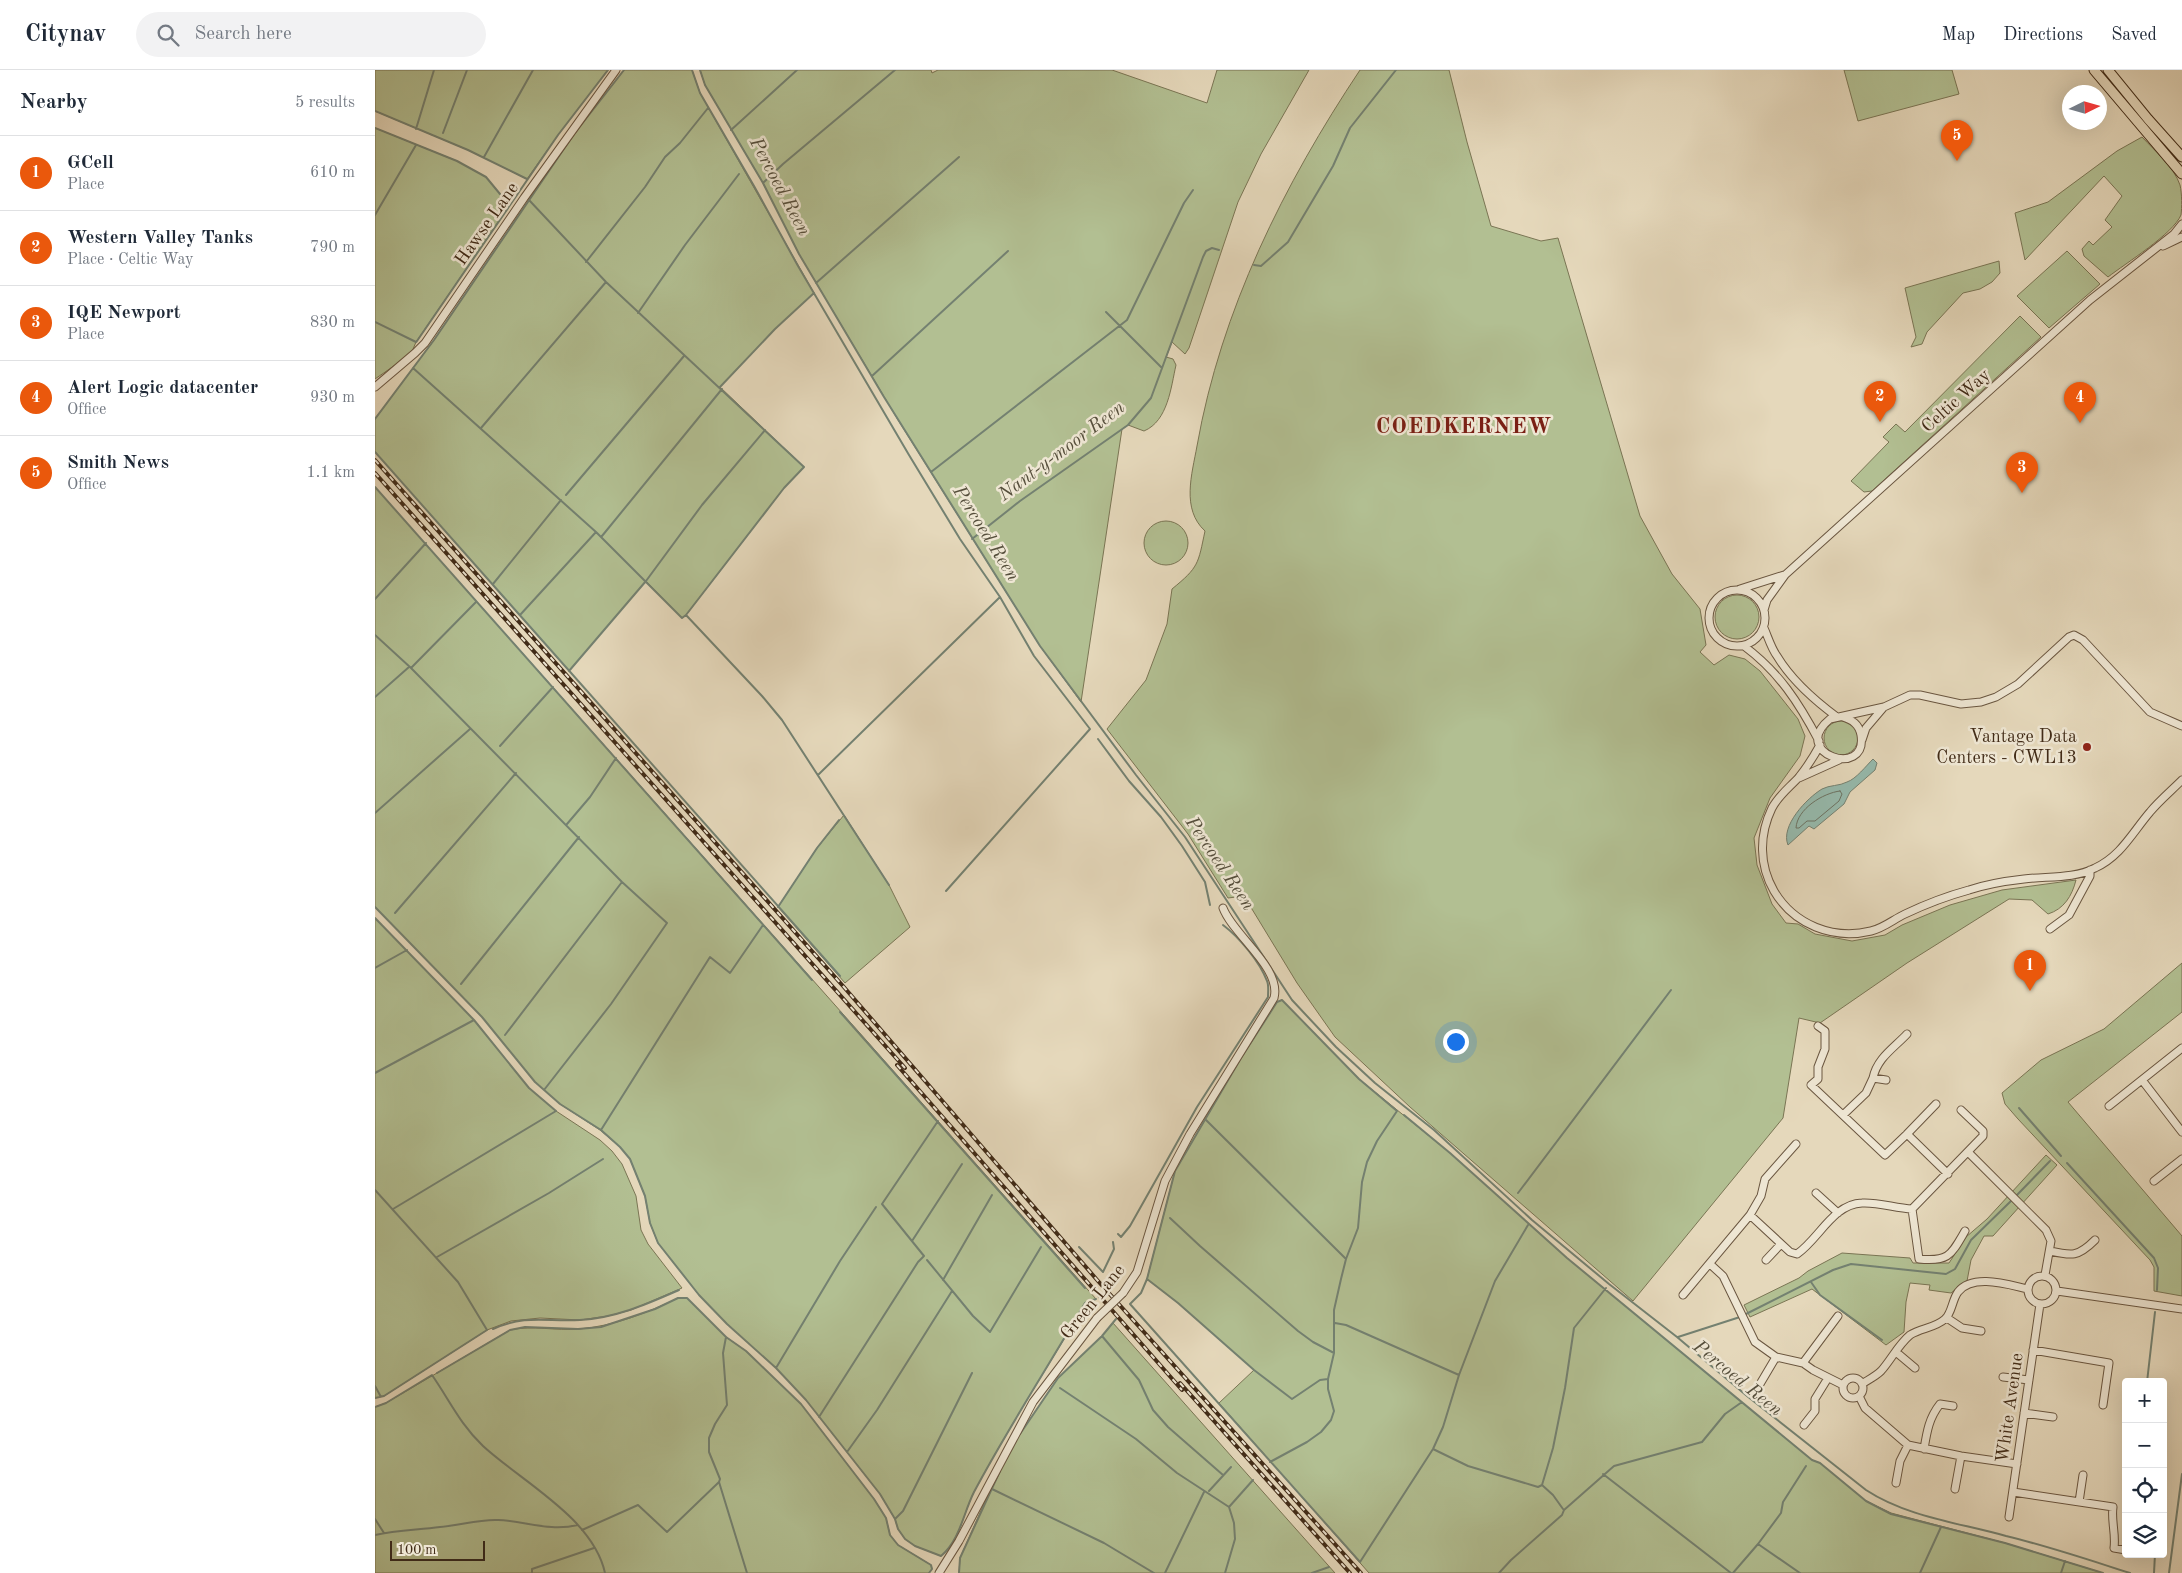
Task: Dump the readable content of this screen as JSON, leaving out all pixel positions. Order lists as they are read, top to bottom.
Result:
{
  "streets": {
    "street": [
      "Hawse Lane",
      "Celtic Way",
      "Green Lane",
      "White Avenue"
    ]
  },
  "districts": ["COEDKERNEW"],
  "water": ["Percoed Reen", "Nant-y-moor Reen"],
  "places": ["Vantage Data Centers - CWL13"],
  "scale_bar": "100 m",
  "north": "right",
  "page": {
    "header": "Citynav",
    "search": "Search here",
    "nav": ["Map", "Directions", "Saved"],
    "heading": ["Nearby", "5 results"],
    "pins": [
      "5",
      "2",
      "4",
      "3",
      "1"
    ],
    "list": [
      {
        "mark": "1",
        "name": "GCell",
        "note": "Place",
        "value": "610 m"
      },
      {
        "mark": "2",
        "name": "Western Valley Tanks",
        "note": "Place · Celtic Way",
        "value": "790 m"
      },
      {
        "mark": "3",
        "name": "IQE Newport",
        "note": "Place",
        "value": "830 m"
      },
      {
        "mark": "4",
        "name": "Alert Logic datacenter",
        "note": "Office",
        "value": "930 m"
      },
      {
        "mark": "5",
        "name": "Smith News",
        "note": "Office",
        "value": "1.1 km"
      }
    ],
    "map_buttons": ["+", "−"],
    "scale": "100 m"
  }
}
